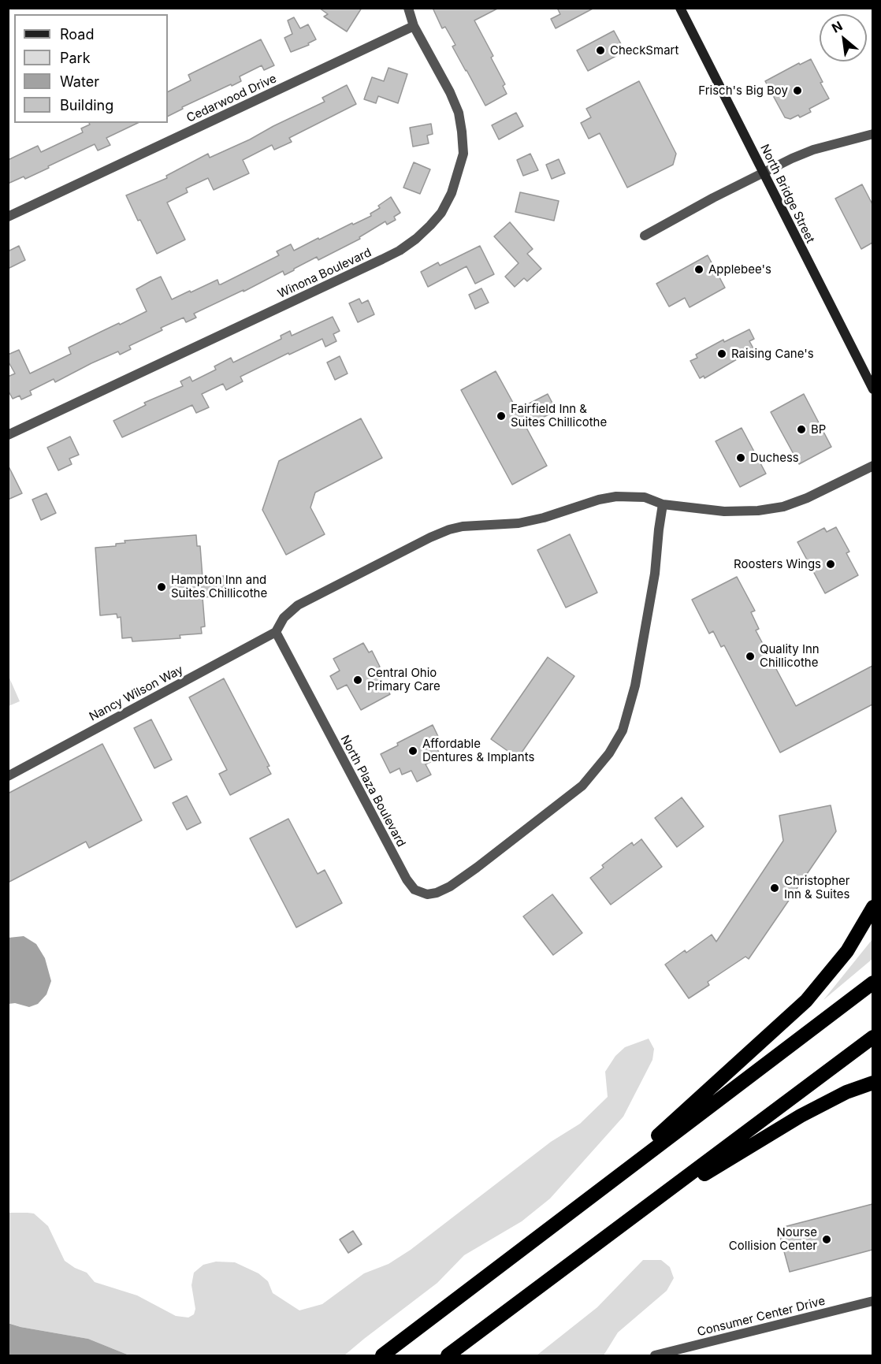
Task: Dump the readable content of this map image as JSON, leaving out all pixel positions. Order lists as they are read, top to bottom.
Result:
{
  "streets": {
    "main road": ["North Bridge Street"],
    "street": [
      "Cedarwood Drive",
      "Winona Boulevard",
      "Nancy Wilson Way",
      "North Plaza Boulevard",
      "Consumer Center Drive"
    ]
  },
  "crossings": [
    ["Cedarwood Drive", "Winona Boulevard"],
    ["Nancy Wilson Way", "North Plaza Boulevard"]
  ],
  "places": [
    "CheckSmart",
    "Frisch's Big Boy",
    "Applebee's",
    "Raising Cane's",
    "Fairfield Inn & Suites Chillicothe",
    "BP",
    "Duchess",
    "Roosters Wings",
    "Hampton Inn and Suites Chillicothe",
    "Quality Inn Chillicothe",
    "Central Ohio Primary Care",
    "Affordable Dentures & Implants",
    "Christopher Inn & Suites",
    "Nourse Collision Center"
  ],
  "legend": [
    "Road",
    "Park",
    "Water",
    "Building"
  ],
  "north": "top left"
}
